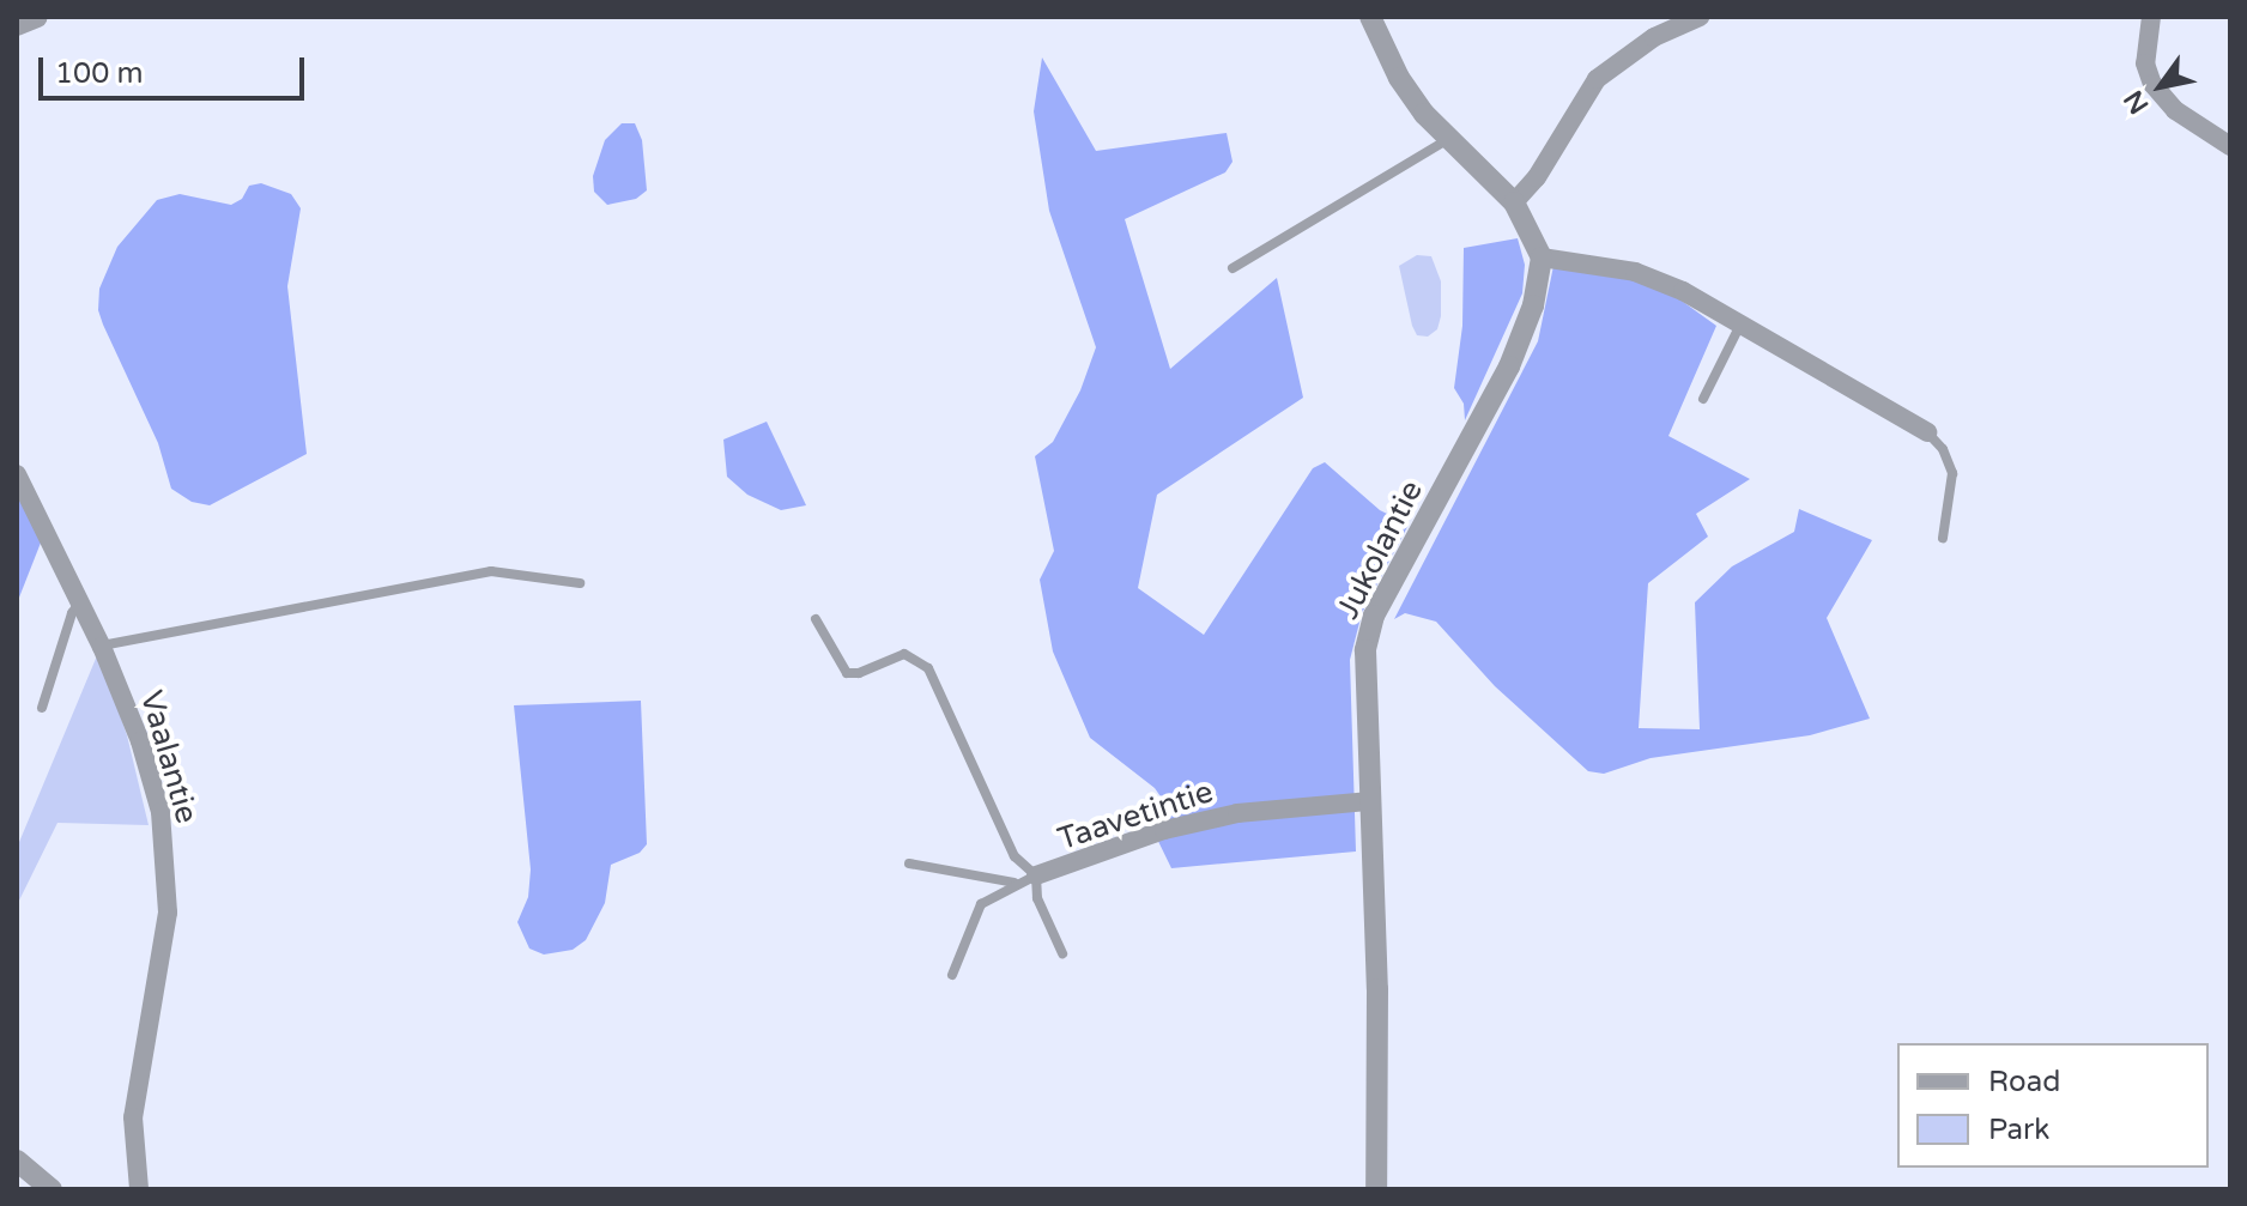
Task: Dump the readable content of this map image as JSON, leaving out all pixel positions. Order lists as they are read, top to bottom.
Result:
{
  "streets": {
    "street": ["Jukolantie", "Vaalantie", "Taavetintie"]
  },
  "crossings": [
    ["Jukolantie", "Taavetintie"]
  ],
  "legend": ["Road", "Park"],
  "scale_bar": "100 m",
  "north": "bottom left"
}
